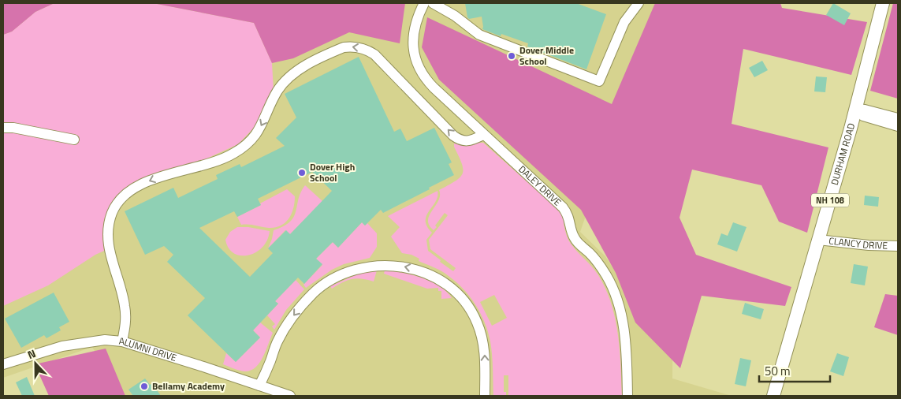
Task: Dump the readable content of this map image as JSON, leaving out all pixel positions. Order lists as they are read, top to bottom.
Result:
{
  "streets": {
    "main road": ["DURHAM ROAD", "NH 108"],
    "street": ["DALEY DRIVE", "CLANCY DRIVE", "ALUMNI DRIVE"]
  },
  "crossings": [
    ["DURHAM ROAD", "CLANCY DRIVE"]
  ],
  "places": ["Dover Middle School", "Dover High School", "Bellamy Academy"],
  "scale_bar": "50 m",
  "north": "top"
}
